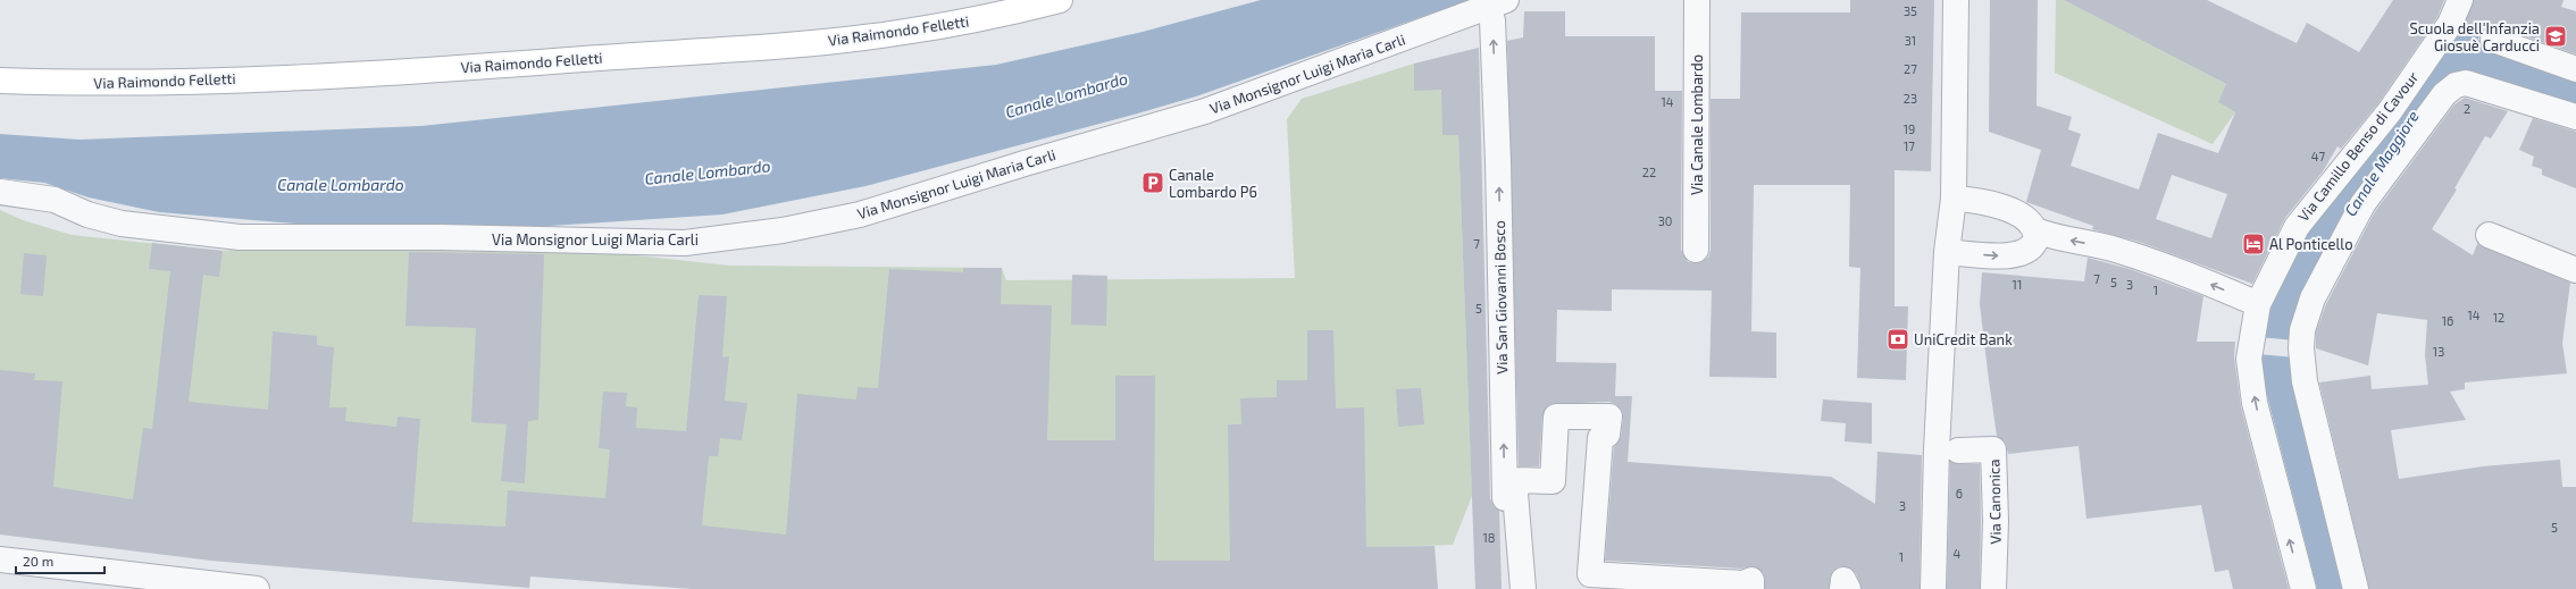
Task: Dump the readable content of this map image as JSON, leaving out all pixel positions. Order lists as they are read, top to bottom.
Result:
{
  "streets": {
    "main road": ["Via Raimondo Felletti"],
    "street": [
      "Via Monsignor Luigi Maria Carli",
      "Via Canale Lombardo",
      "Via Camillo Benso di Cavour",
      "Via San Giovanni Bosco",
      "Via Canonica"
    ]
  },
  "crossings": [
    ["Via Monsignor Luigi Maria Carli", "Via San Giovanni Bosco"]
  ],
  "one_way": ["Via Camillo Benso di Cavour", "Via San Giovanni Bosco"],
  "water": ["Canale Lombardo", "Canale Maggiore"],
  "places": {
    "school or university": ["Scuola dell'Infanzia Giosuè Carducci"],
    "parking": ["Canale Lombardo P6"],
    "hotel": ["Al Ponticello"],
    "bank": ["UniCredit Bank"]
  },
  "house_numbers": [
    "35",
    "31",
    "27",
    "23",
    "14",
    "2",
    "19",
    "17",
    "47",
    "22",
    "30",
    "7",
    "7",
    "5",
    "11",
    "3",
    "1",
    "5",
    "14",
    "12",
    "16",
    "13",
    "6",
    "3",
    "5",
    "18",
    "4",
    "1"
  ],
  "scale_bar": "20 m"
}
